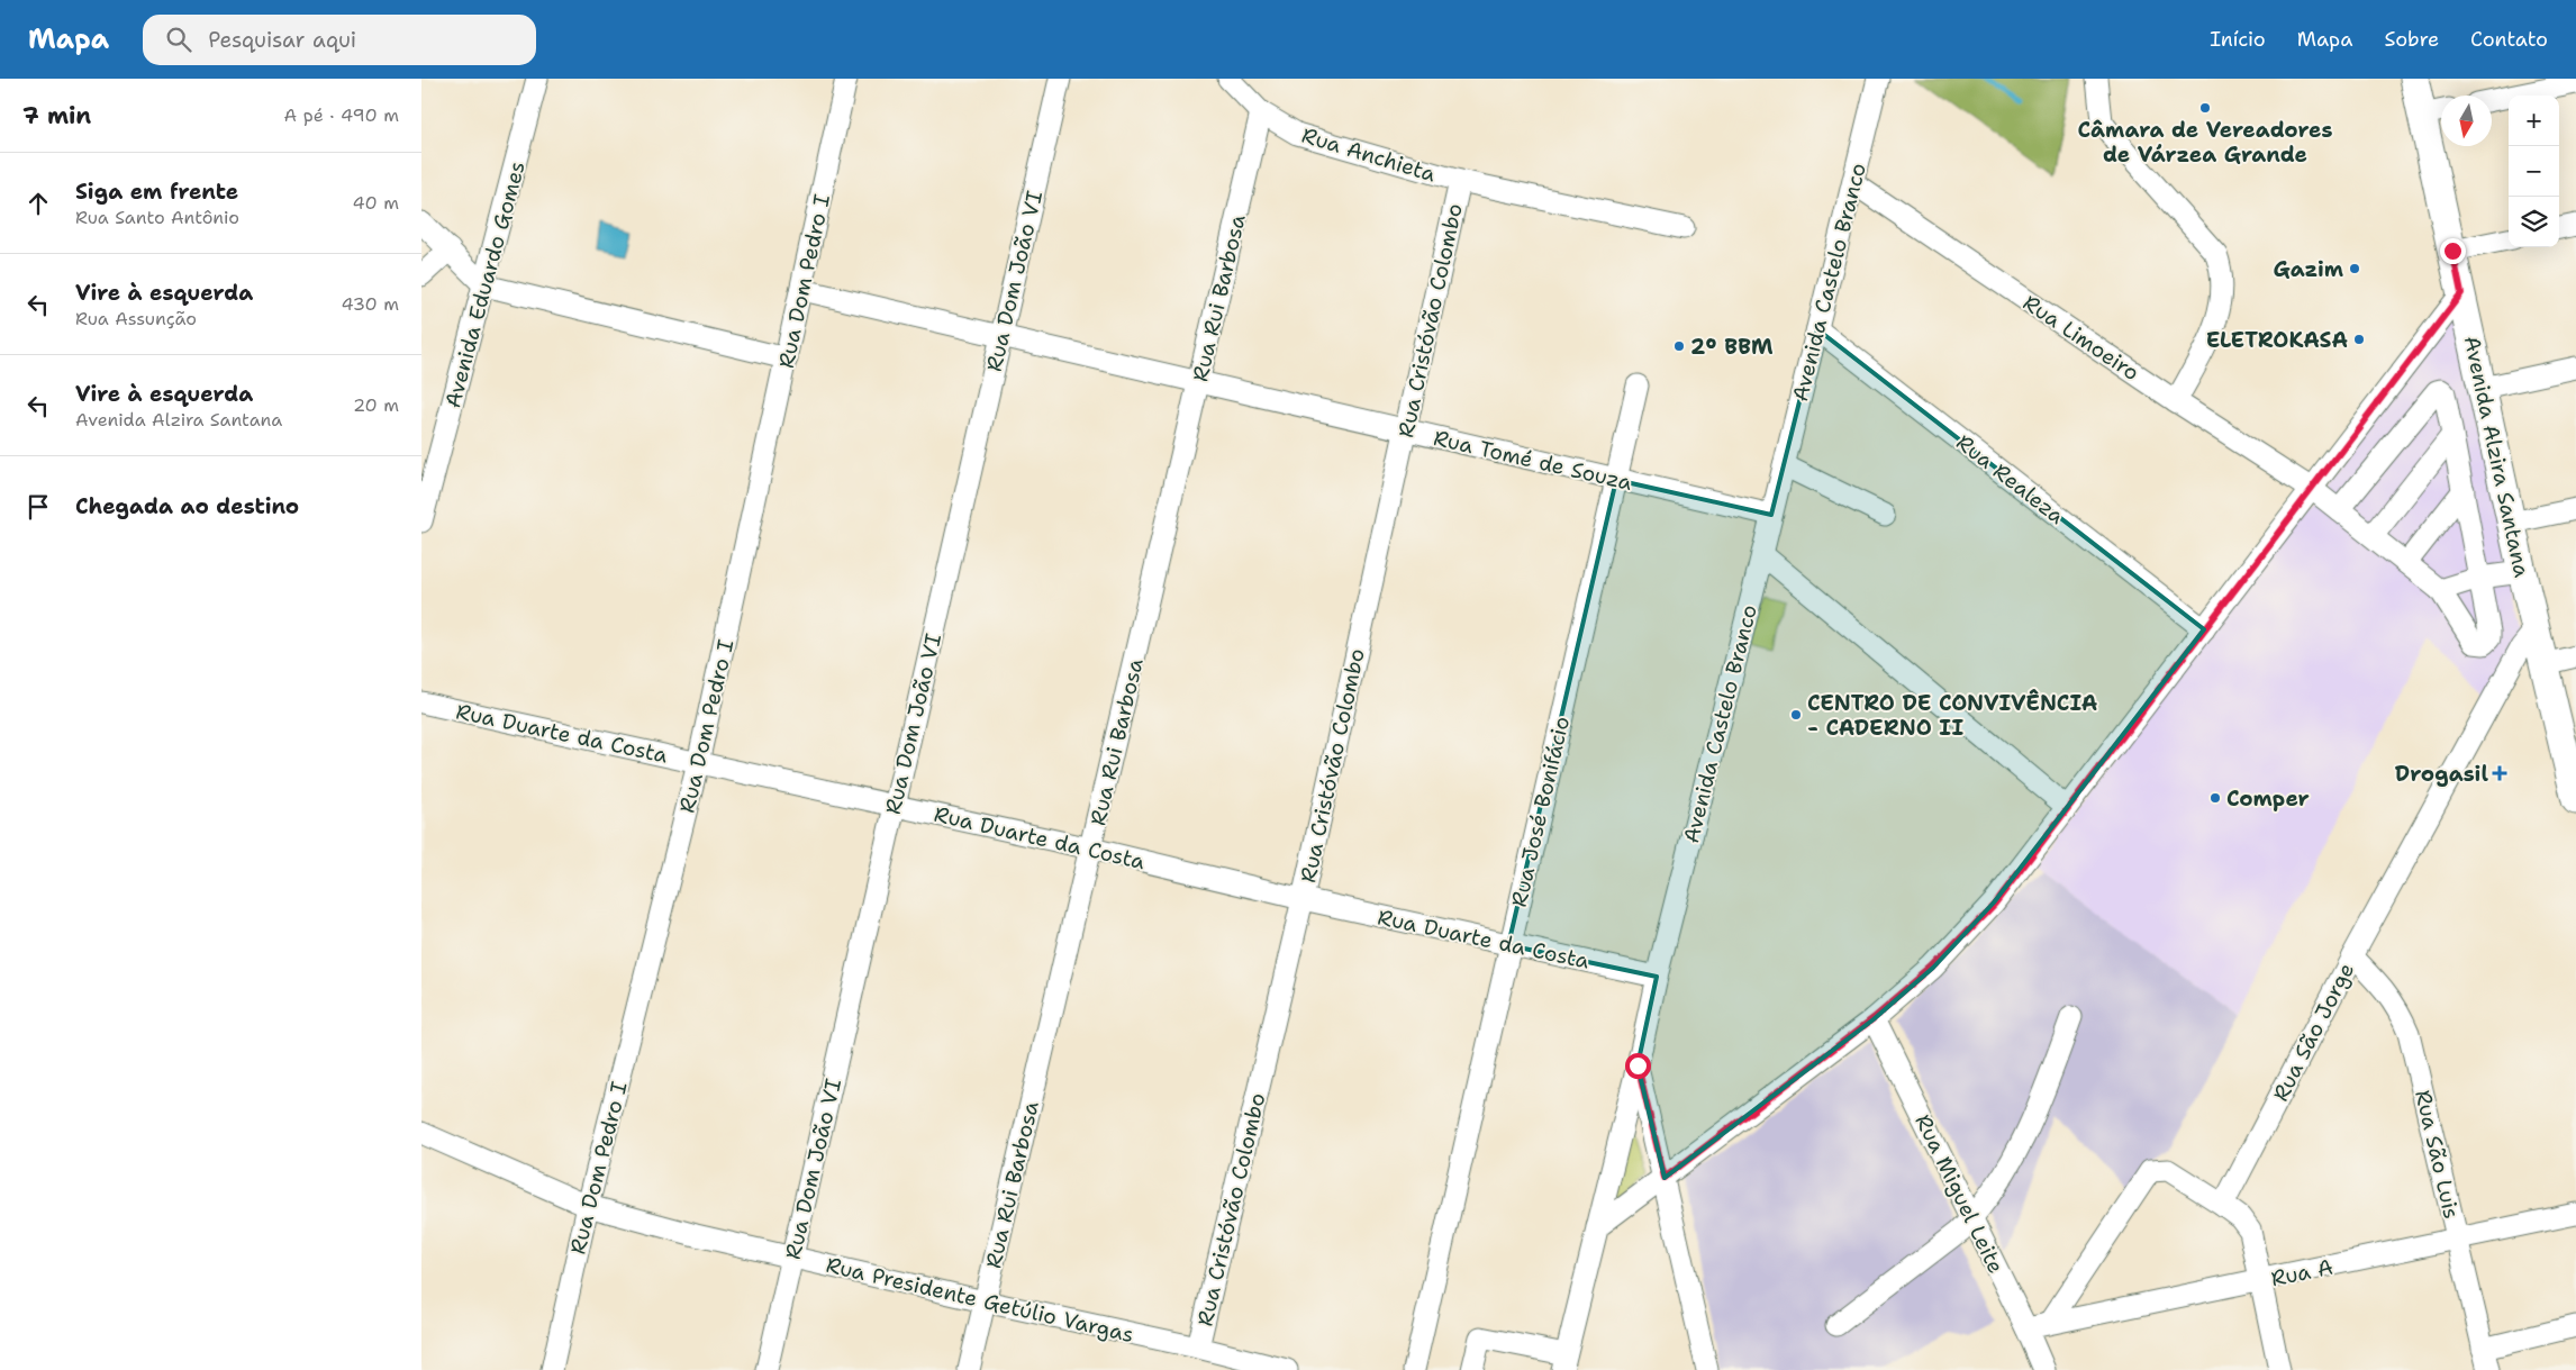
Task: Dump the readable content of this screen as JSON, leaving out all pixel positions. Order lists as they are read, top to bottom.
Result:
{
  "streets": {
    "main road": ["Avenida Alzira Santana"],
    "street": [
      "Rua Anchieta",
      "Rua Dom Pedro I",
      "Rua Dom João VI",
      "Avenida Castelo Branco",
      "Avenida Eduardo Gomes",
      "Rua Rui Barbosa",
      "Rua Cristóvão Colombo",
      "Rua Limoeiro",
      "Rua Tomé de Souza",
      "Rua Realeza",
      "Rua Duarte da Costa",
      "Rua José Bonifácio",
      "Rua São Jorge",
      "Rua São Luis",
      "Rua Miguel Leite",
      "Rua A",
      "Rua Presidente Getúlio Vargas"
    ]
  },
  "crossings": [
    ["Rua Anchieta", "Rua Rui Barbosa"],
    ["Rua Anchieta", "Rua Cristóvão Colombo"],
    ["Rua Dom Pedro I", "Rua Tomé de Souza"],
    ["Rua Dom Pedro I", "Rua Duarte da Costa"],
    ["Rua Dom Pedro I", "Rua Presidente Getúlio Vargas"],
    ["Rua Dom João VI", "Rua Tomé de Souza"],
    ["Rua Dom João VI", "Rua Duarte da Costa"],
    ["Rua Dom João VI", "Rua Presidente Getúlio Vargas"],
    ["Avenida Castelo Branco", "Rua Limoeiro"],
    ["Avenida Castelo Branco", "Rua Tomé de Souza"],
    ["Avenida Castelo Branco", "Rua Realeza"],
    ["Avenida Castelo Branco", "Rua Duarte da Costa"],
    ["Rua Rui Barbosa", "Rua Tomé de Souza"],
    ["Rua Rui Barbosa", "Rua Duarte da Costa"],
    ["Rua Rui Barbosa", "Rua Presidente Getúlio Vargas"],
    ["Rua Cristóvão Colombo", "Rua Tomé de Souza"],
    ["Rua Cristóvão Colombo", "Rua Duarte da Costa"],
    ["Rua Cristóvão Colombo", "Rua Presidente Getúlio Vargas"],
    ["Avenida Alzira Santana", "Rua São Jorge"],
    ["Rua Tomé de Souza", "Rua José Bonifácio"],
    ["Rua Duarte da Costa", "Rua José Bonifácio"],
    ["Rua São Jorge", "Rua São Luis"],
    ["Rua São Luis", "Rua A"],
    ["Rua Miguel Leite", "Rua A"]
  ],
  "places": {
    "other": [
      "Câmara de Vereadores de Várzea Grande",
      "Gazim",
      "ELETROKASA",
      "2º BBM",
      "CENTRO DE CONVIVÊNCIA - CADERNO II",
      "Comper"
    ],
    "health": ["Drogasil"]
  },
  "north": "bottom",
  "page": {
    "header": "Mapa",
    "search": "Pesquisar aqui",
    "nav": [
      "Início",
      "Mapa",
      "Sobre",
      "Contato"
    ],
    "heading": ["7 min", "A pé · 490 m"],
    "map_buttons": ["+", "−"],
    "list": [
      ["Siga em frente", "Rua Santo Antônio", "40 m"],
      ["Vire à esquerda", "Rua Assunção", "430 m"],
      ["Vire à esquerda", "Avenida Alzira Santana", "20 m"],
      "Chegada ao destino"
    ]
  }
}
